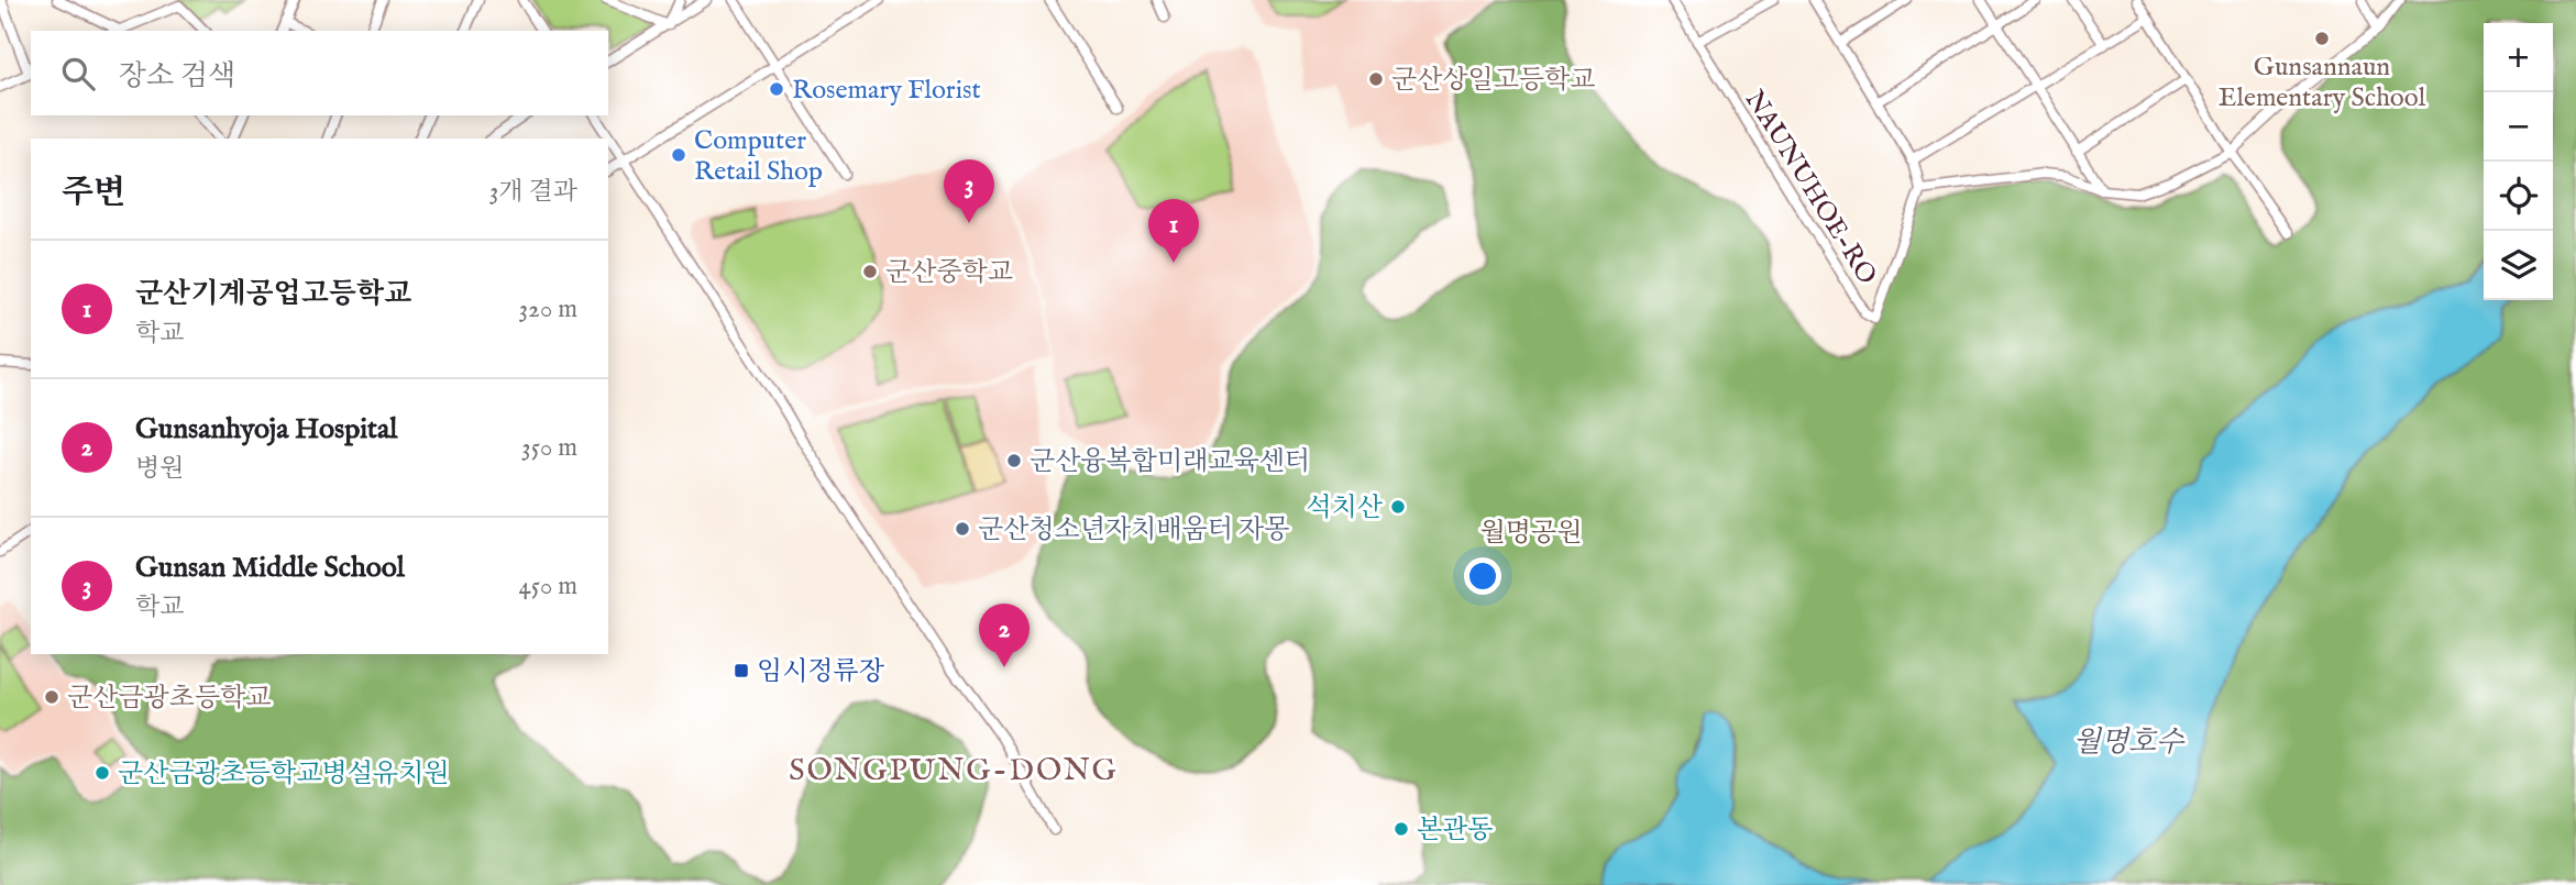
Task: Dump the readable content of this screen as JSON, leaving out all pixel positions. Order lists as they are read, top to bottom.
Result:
{
  "streets": {
    "street": ["NAUNUHOE-RO"]
  },
  "districts": ["SONGPUNG-DONG"],
  "water": ["월명호수"],
  "parks": ["월명공원"],
  "places": {
    "other": [
      "Gunsannaun Elementary School",
      "군산상일고등학교",
      "Rosemary Florist",
      "Computer Retail Shop",
      "군산중학교",
      "군산융복합미래교육센터",
      "석치산",
      "군산청소년자치배움터 자몽",
      "군산금광초등학교",
      "군산금광초등학교병설유치원",
      "본관동"
    ],
    "transit": ["임시정류장"]
  },
  "page": {
    "map_buttons": ["+", "−"],
    "search": "장소 검색",
    "heading": ["주변", "3개 결과"],
    "pins": ["3", "1", "2"],
    "list": [
      {
        "mark": "1",
        "name": "군산기계공업고등학교",
        "note": "학교",
        "value": "320 m"
      },
      {
        "mark": "2",
        "name": "Gunsanhyoja Hospital",
        "note": "병원",
        "value": "350 m"
      },
      {
        "mark": "3",
        "name": "Gunsan Middle School",
        "note": "학교",
        "value": "450 m"
      }
    ]
  }
}
